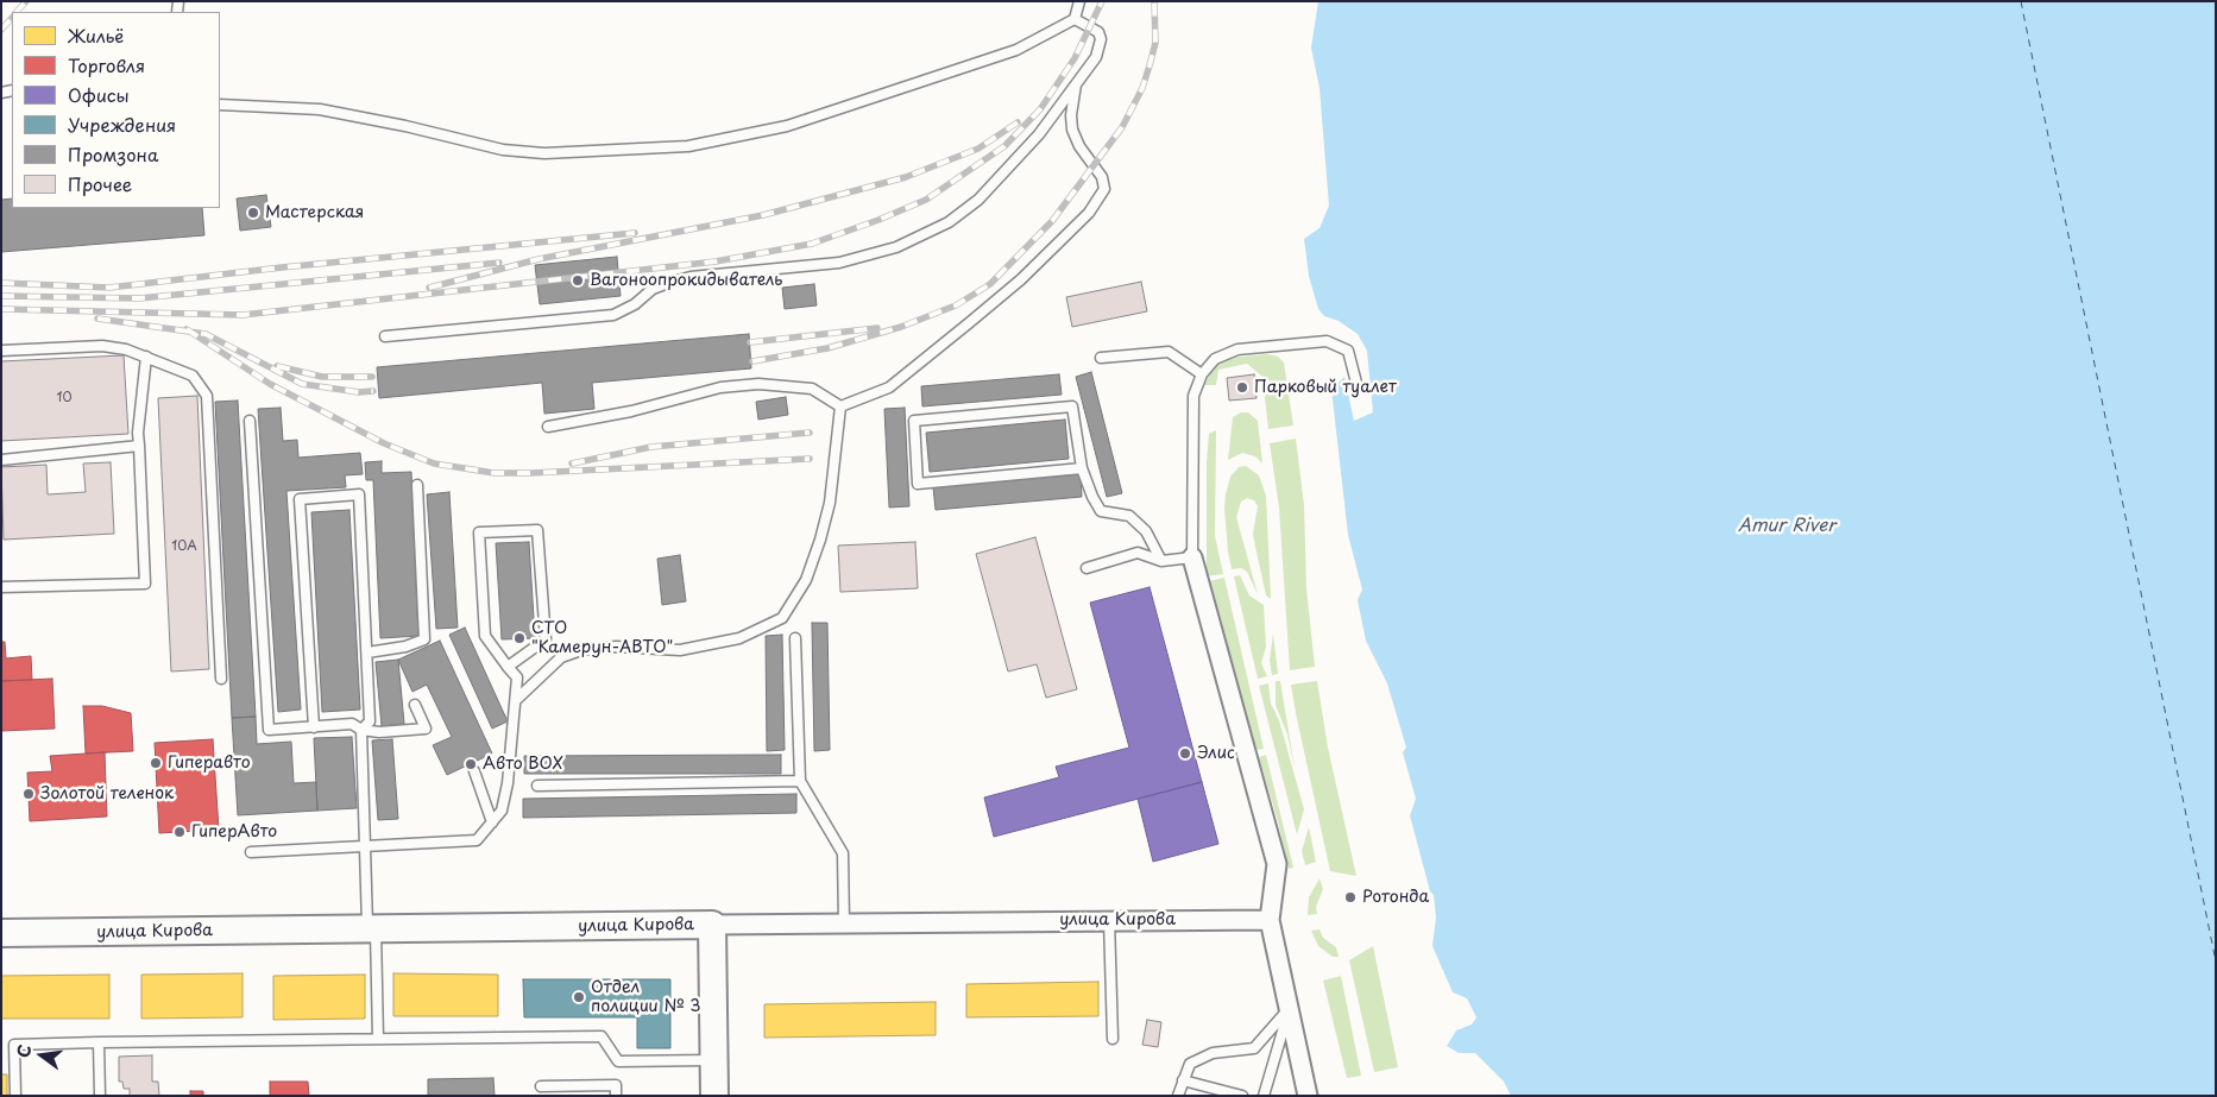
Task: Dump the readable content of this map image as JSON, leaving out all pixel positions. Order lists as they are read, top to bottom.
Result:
{
  "streets": {
    "main road": ["улица Кирова"]
  },
  "water": ["Amur River"],
  "places": [
    "Мастерская",
    "Вагоноопрокидыватель",
    "Парковый туалет",
    "СТО \"Камерун-АВТО\"",
    "Элис",
    "Гиперавто",
    "Авто BOX",
    "Золотой теленок",
    "ГиперАвто",
    "Ротонда",
    "Отдел полиции № 3"
  ],
  "house_numbers": ["10", "10А"],
  "legend": [
    "Жильё",
    "Торговля",
    "Офисы",
    "Учреждения",
    "Промзона",
    "Прочее"
  ],
  "north": "left"
}
